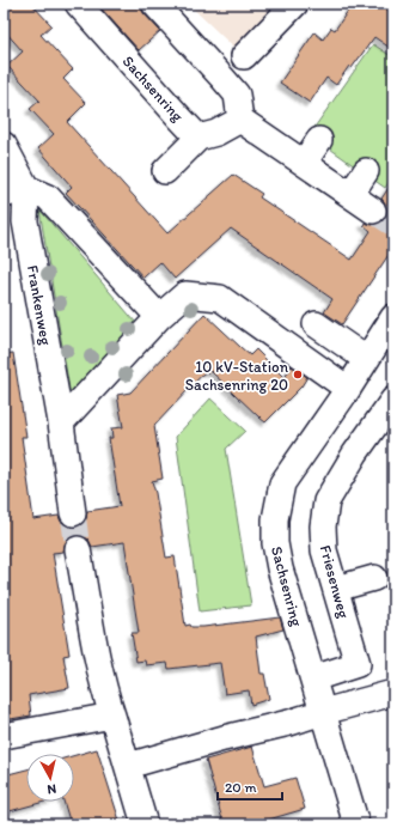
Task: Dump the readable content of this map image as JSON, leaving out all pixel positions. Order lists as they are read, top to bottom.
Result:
{
  "streets": {
    "street": ["Sachsenring", "Frankenweg", "Friesenweg"]
  },
  "crossings": [
    ["Sachsenring", "Friesenweg"]
  ],
  "places": ["10 kV-Station Sachsenring 20"],
  "scale_bar": "20 m",
  "north": "bottom"
}
